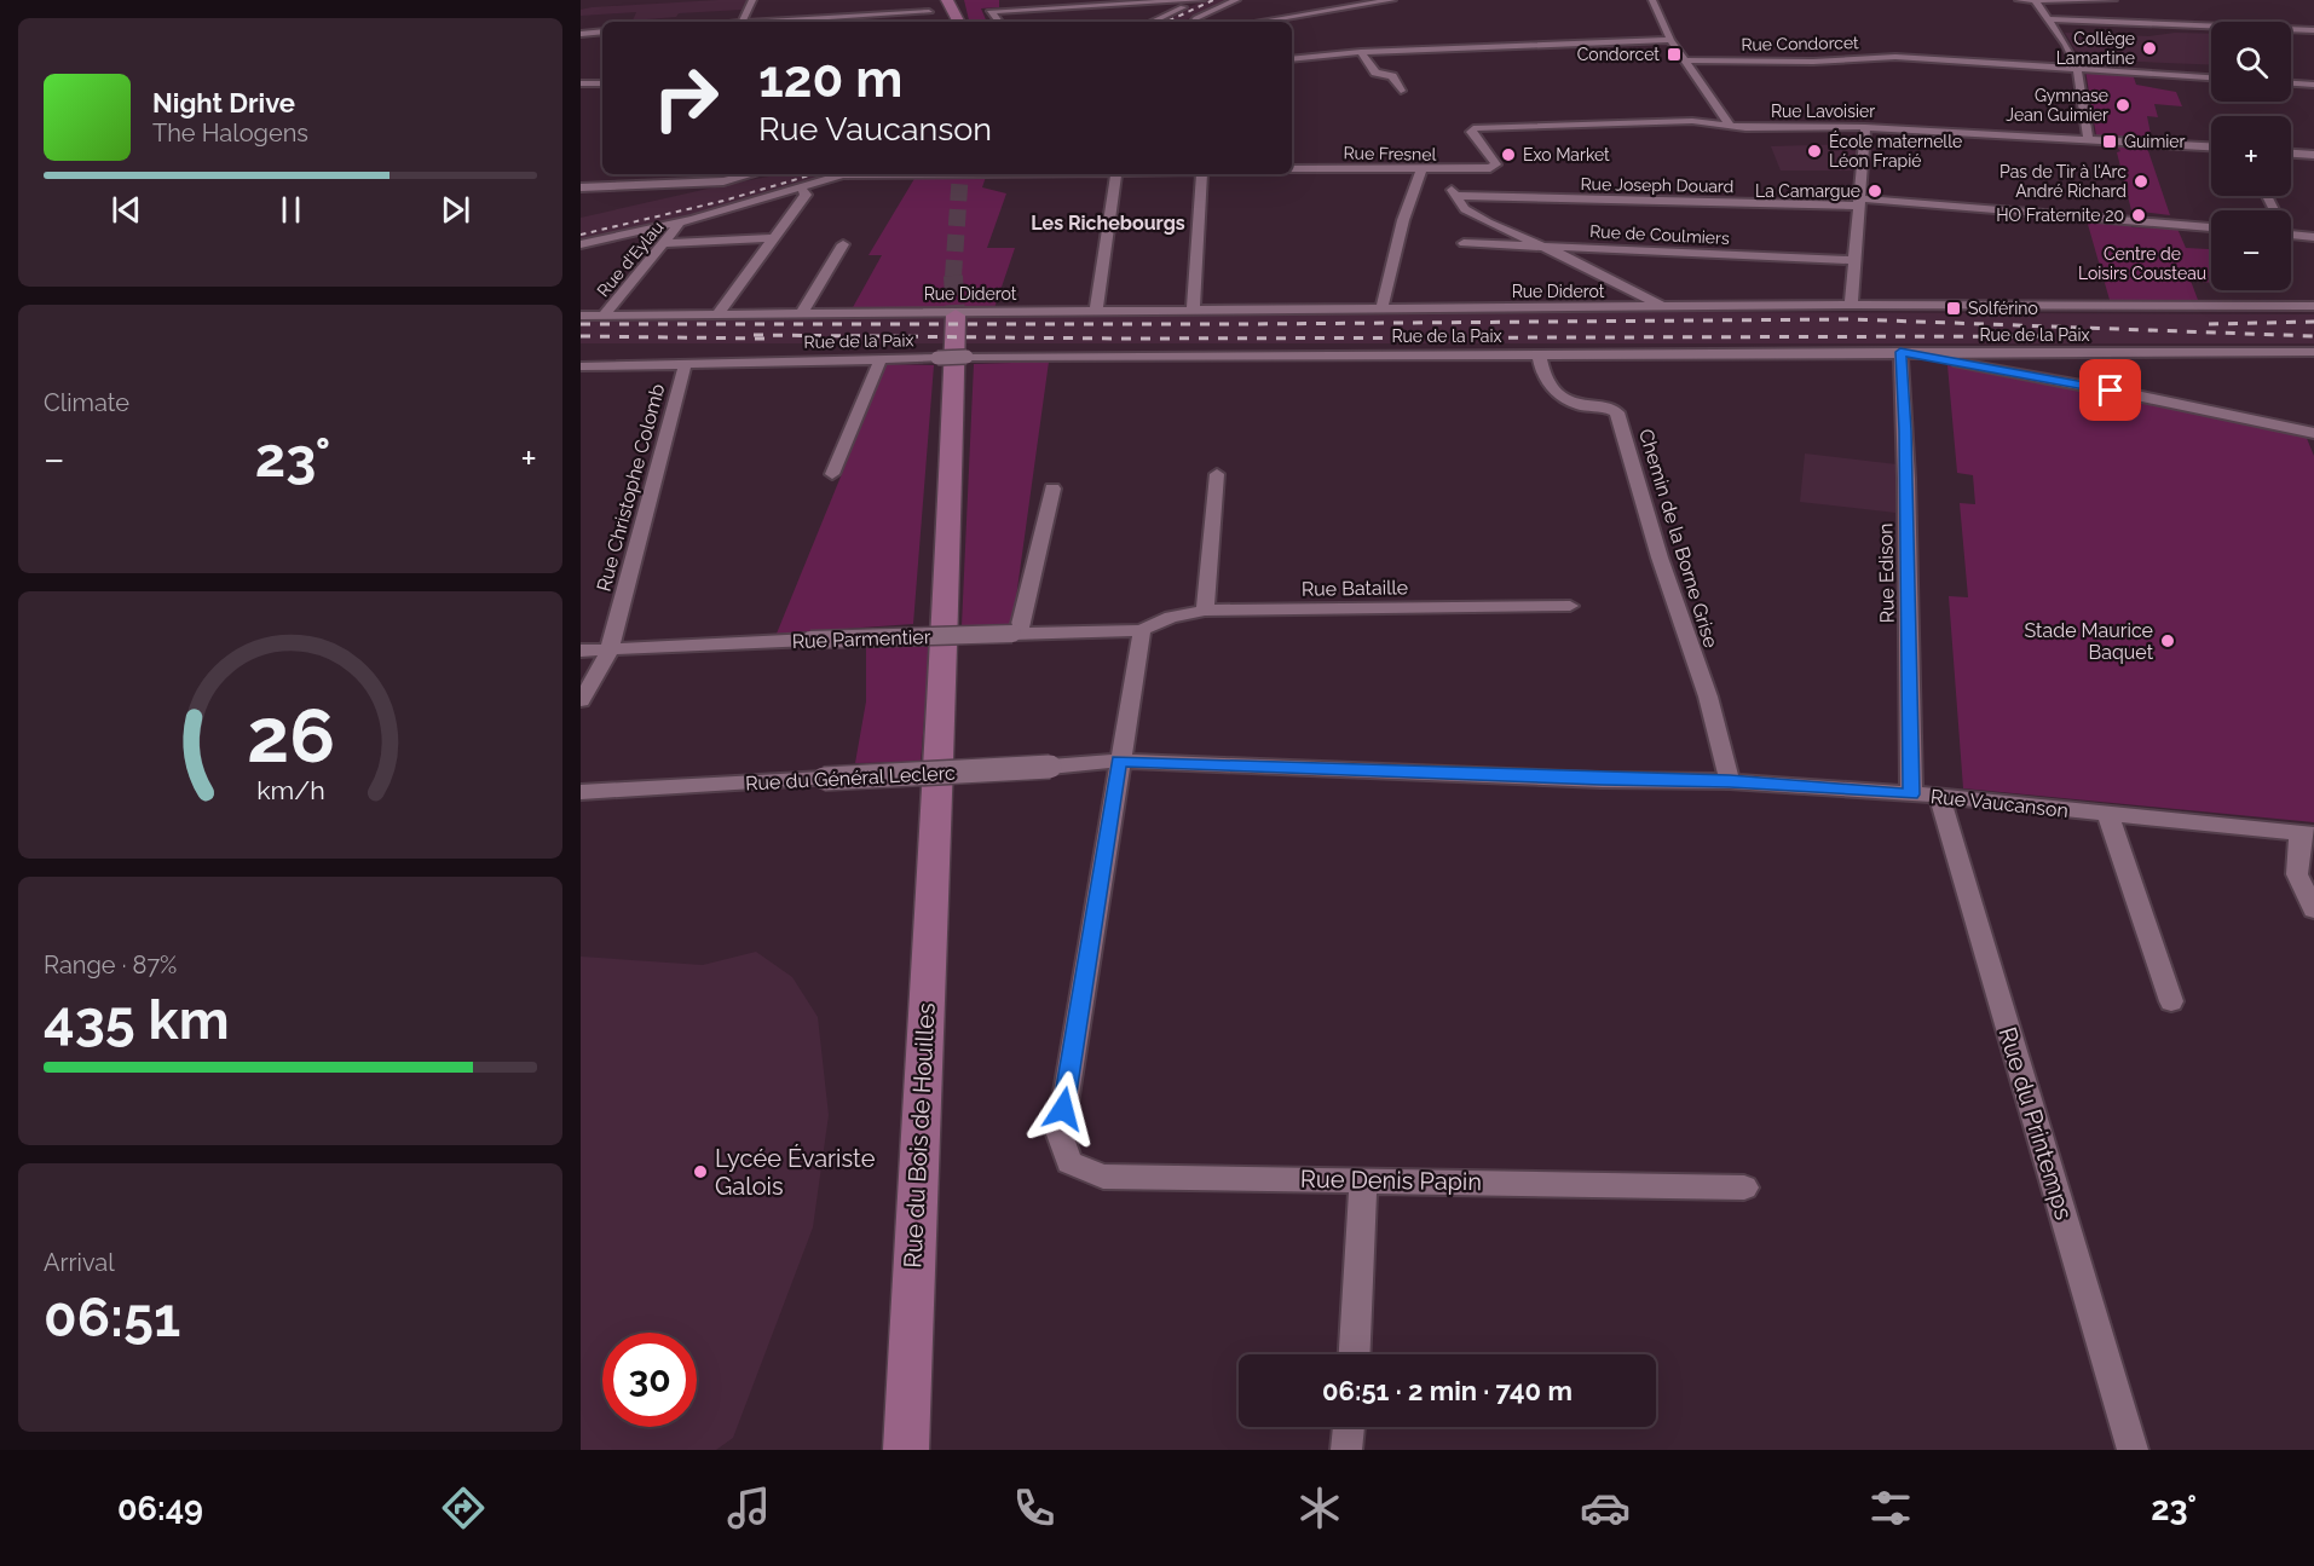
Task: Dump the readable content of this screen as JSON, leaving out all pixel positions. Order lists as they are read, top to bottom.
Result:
{
  "streets": {
    "main road": ["Rue du Bois de Houilles"],
    "street": [
      "Rue Condorcet",
      "Rue Lavoisier",
      "Rue Fresnel",
      "Rue Joseph Douard",
      "Rue de Coulmiers",
      "Rue d'Eylau",
      "Rue Diderot",
      "Rue de la Paix",
      "Rue Christophe Colomb",
      "Chemin de la Borne Grise",
      "Rue Edison",
      "Rue Bataille",
      "Rue Parmentier",
      "Rue du Général Leclerc",
      "Rue Vaucanson",
      "Rue du Printemps",
      "Rue Denis Papin"
    ]
  },
  "crossings": [
    ["Rue Lavoisier", "Rue Fresnel"],
    ["Rue d'Eylau", "Rue Diderot"],
    ["Rue de la Paix", "Rue Christophe Colomb"],
    ["Rue de la Paix", "Chemin de la Borne Grise"],
    ["Rue de la Paix", "Rue Edison"],
    ["Rue Christophe Colomb", "Rue Parmentier"],
    ["Chemin de la Borne Grise", "Rue Vaucanson"],
    ["Rue Edison", "Rue Vaucanson"],
    ["Rue Bataille", "Rue Parmentier"],
    ["Rue du Général Leclerc", "Rue Vaucanson"],
    ["Rue du Général Leclerc", "Rue Denis Papin"],
    ["Rue Vaucanson", "Rue du Printemps"],
    ["Rue Vaucanson", "Rue Denis Papin"]
  ],
  "districts": ["Les Richebourgs"],
  "parks": ["Centre de Loisirs Cousteau"],
  "places": {
    "other": [
      "Collège Lamartine",
      "Gymnase Jean Guimier",
      "École maternelle Léon Frapié",
      "Exo Market",
      "Pas de Tir à l'Arc André Richard",
      "La Camargue",
      "HO Fraternite 20",
      "Stade Maurice Baquet",
      "Lycée Évariste Galois"
    ],
    "transit": ["Condorcet", "Guimier", "Solférino"]
  },
  "page": {
    "map_buttons": ["+", "−"],
    "turn": ["120 m", "Rue Vaucanson"],
    "song": ["Night Drive", "The Halogens"],
    "tile": [
      "Climate",
      ["Range · 87%", "435 km"],
      ["Arrival", "06:51"]
    ],
    "heat": ["−", "23°", "+"],
    "limit": "30",
    "trip": "06:51 · 2 min · 740 m",
    "tabs": ["06:49", "23°"],
    "gauge": ["26", "km/h"]
  }
}
